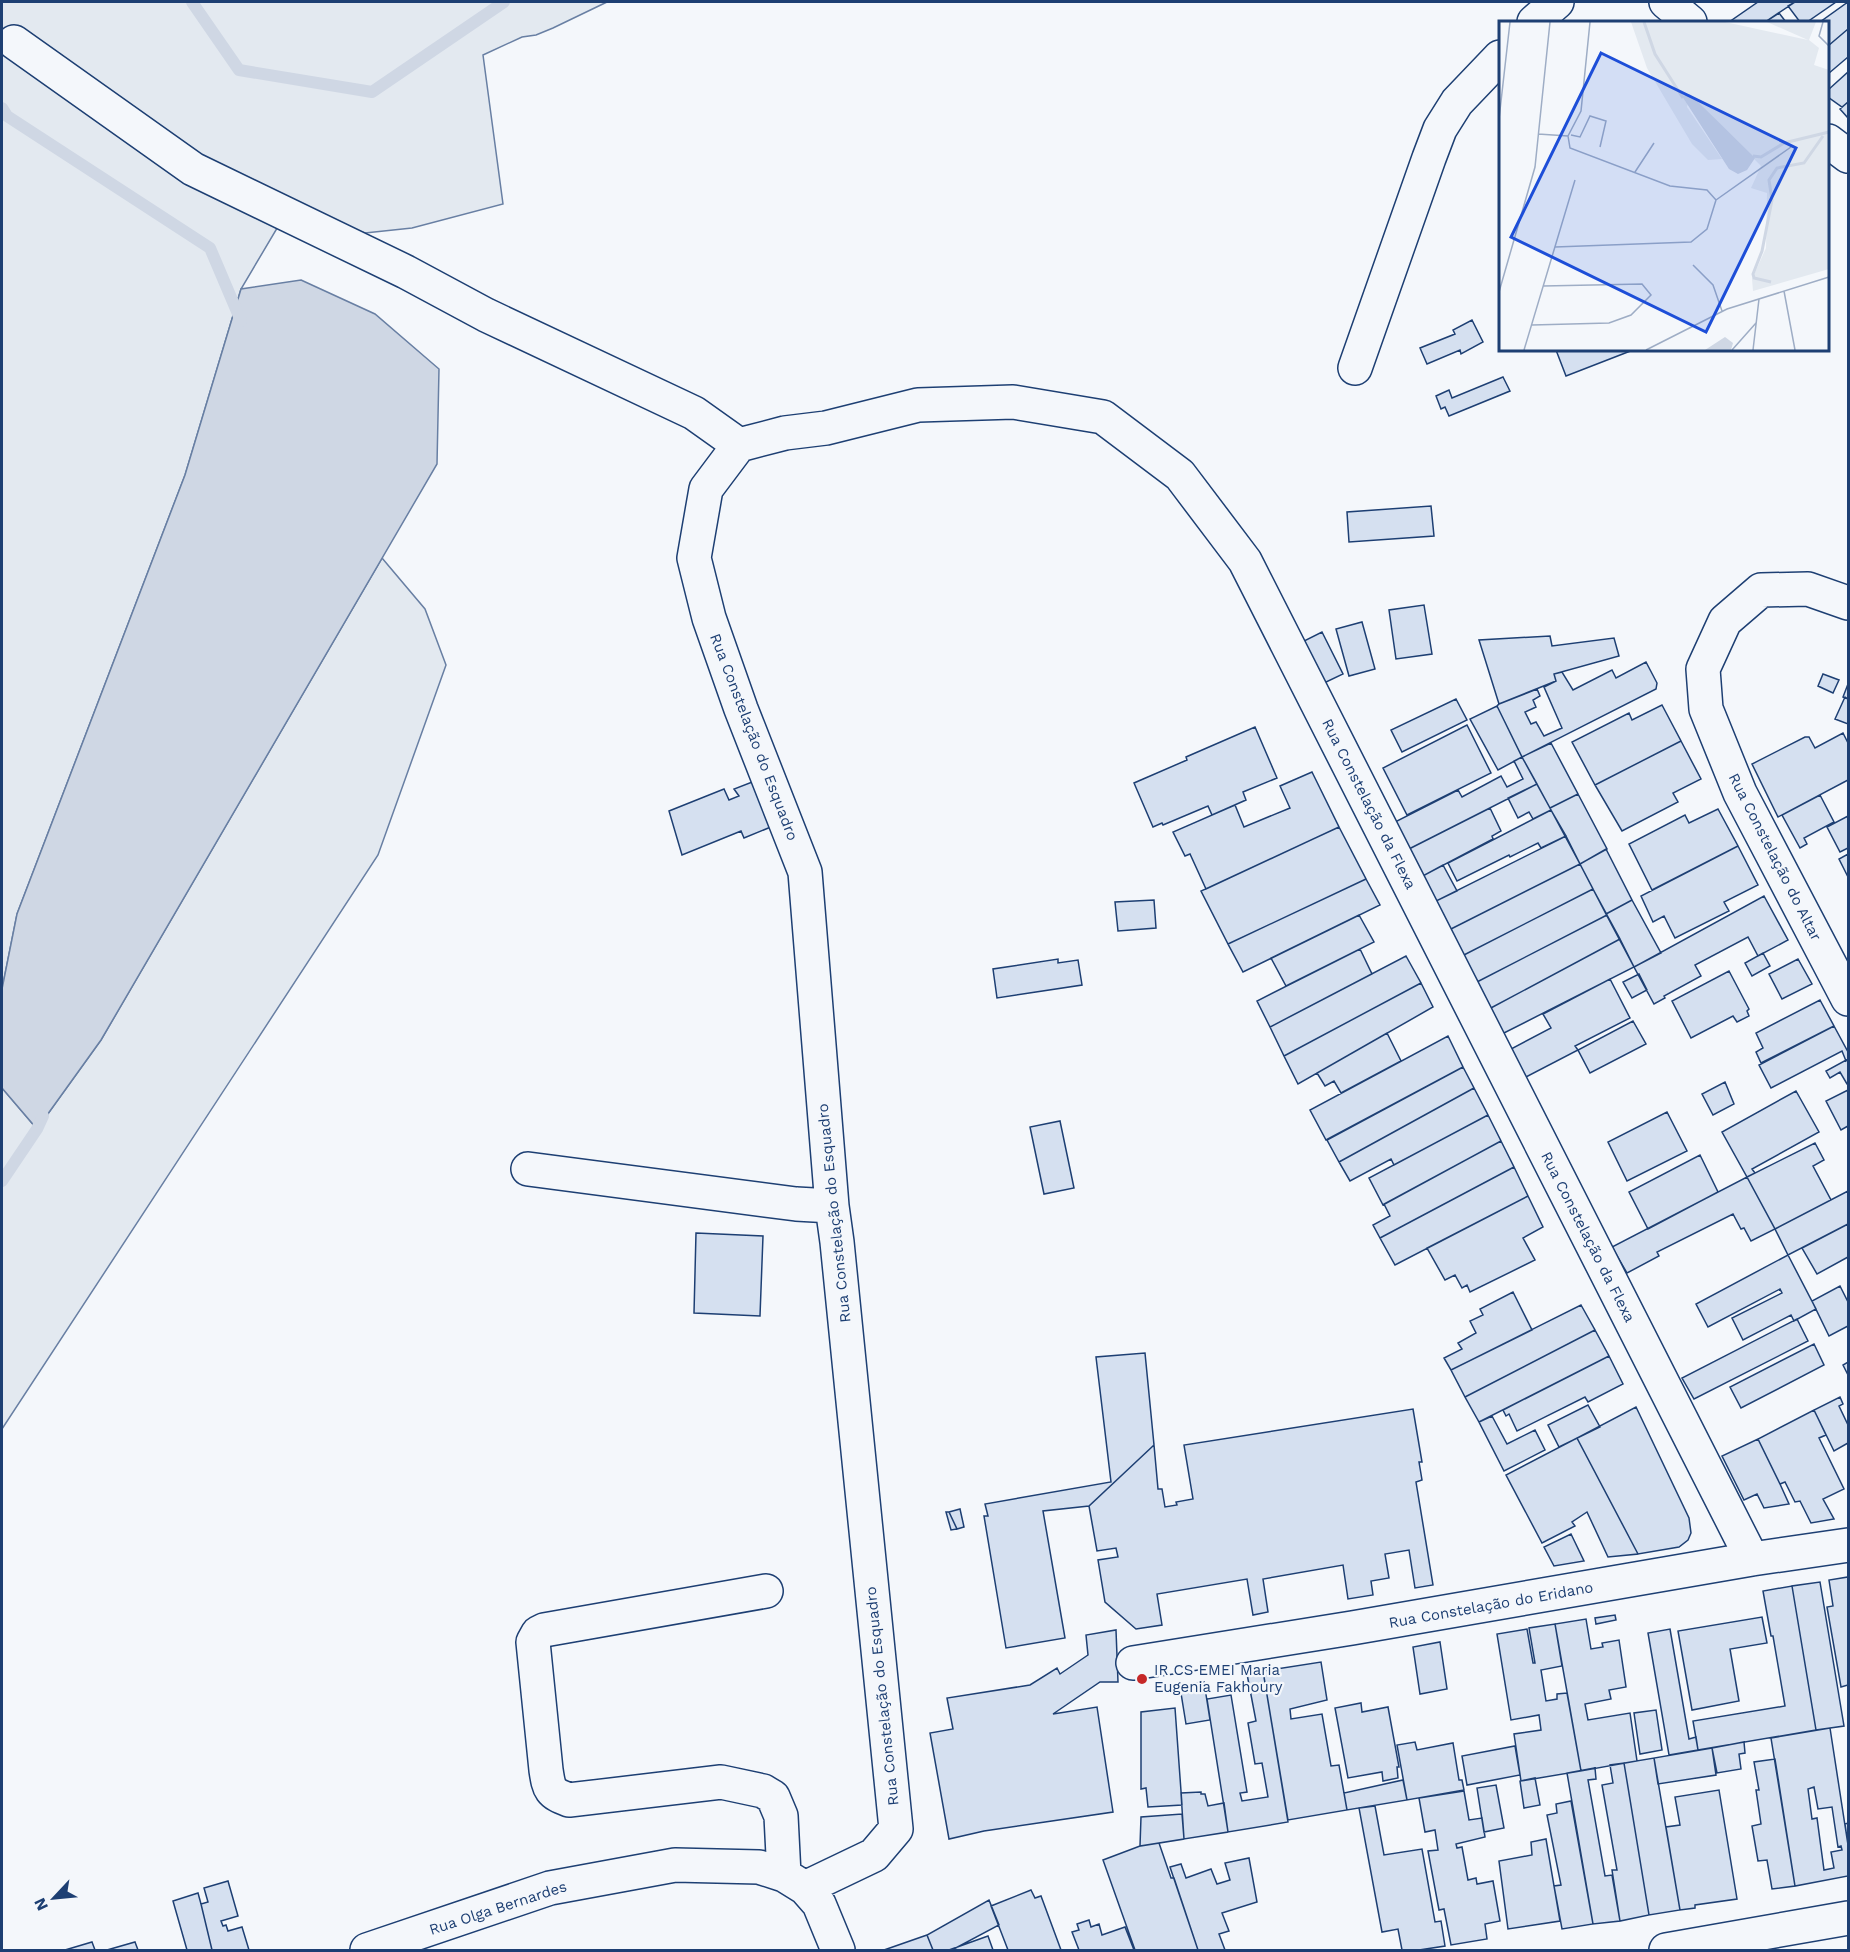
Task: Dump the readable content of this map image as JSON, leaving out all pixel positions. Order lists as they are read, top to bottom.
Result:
{
  "streets": {
    "street": [
      "Rua Constelação do Esquadro",
      "Rua Constelação da Flexa",
      "Rua Constelação do Altar",
      "Rua Constelação do Eridano",
      "Rua Olga Bernardes"
    ]
  },
  "crossings": [
    ["Rua Constelação do Esquadro", "Rua Constelação da Flexa"],
    ["Rua Constelação do Esquadro", "Rua Olga Bernardes"],
    ["Rua Constelação da Flexa", "Rua Constelação do Eridano"]
  ],
  "places": ["IR CS EMEI Maria Eugenia Fakhoury"],
  "north": "bottom left"
}
